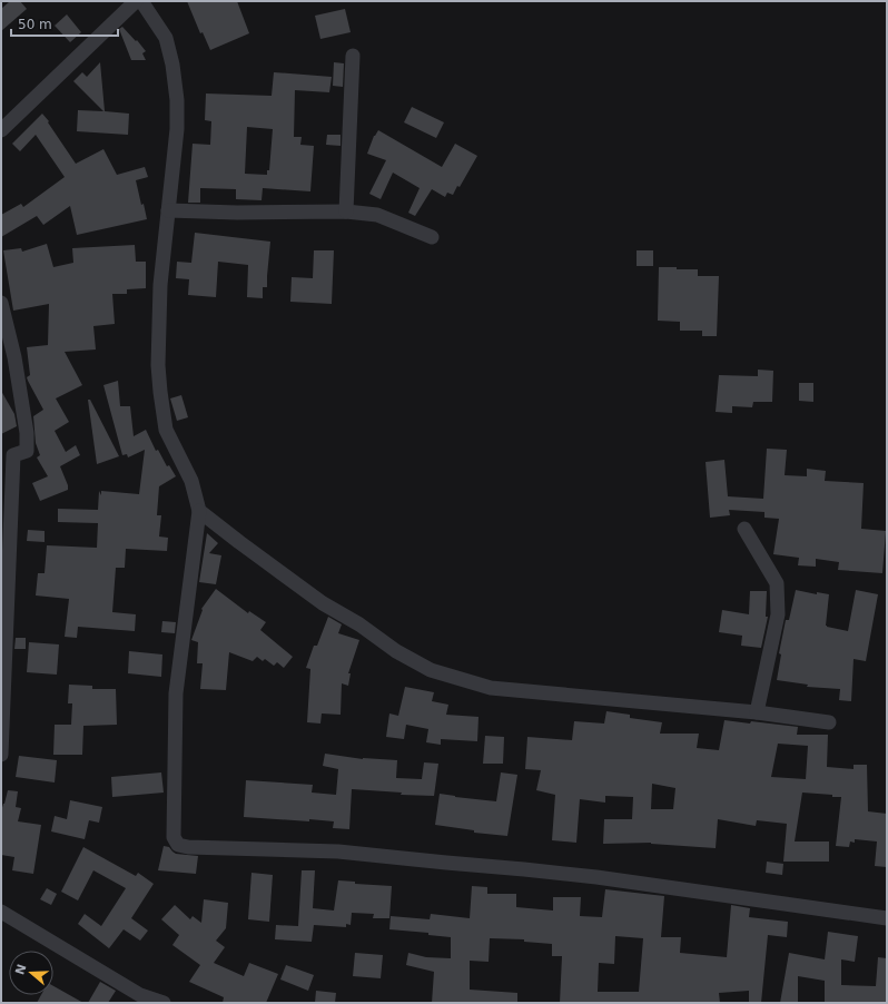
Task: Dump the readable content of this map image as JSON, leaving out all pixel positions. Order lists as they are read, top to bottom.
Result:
{
  "scale_bar": "50 m",
  "north": "left"
}
